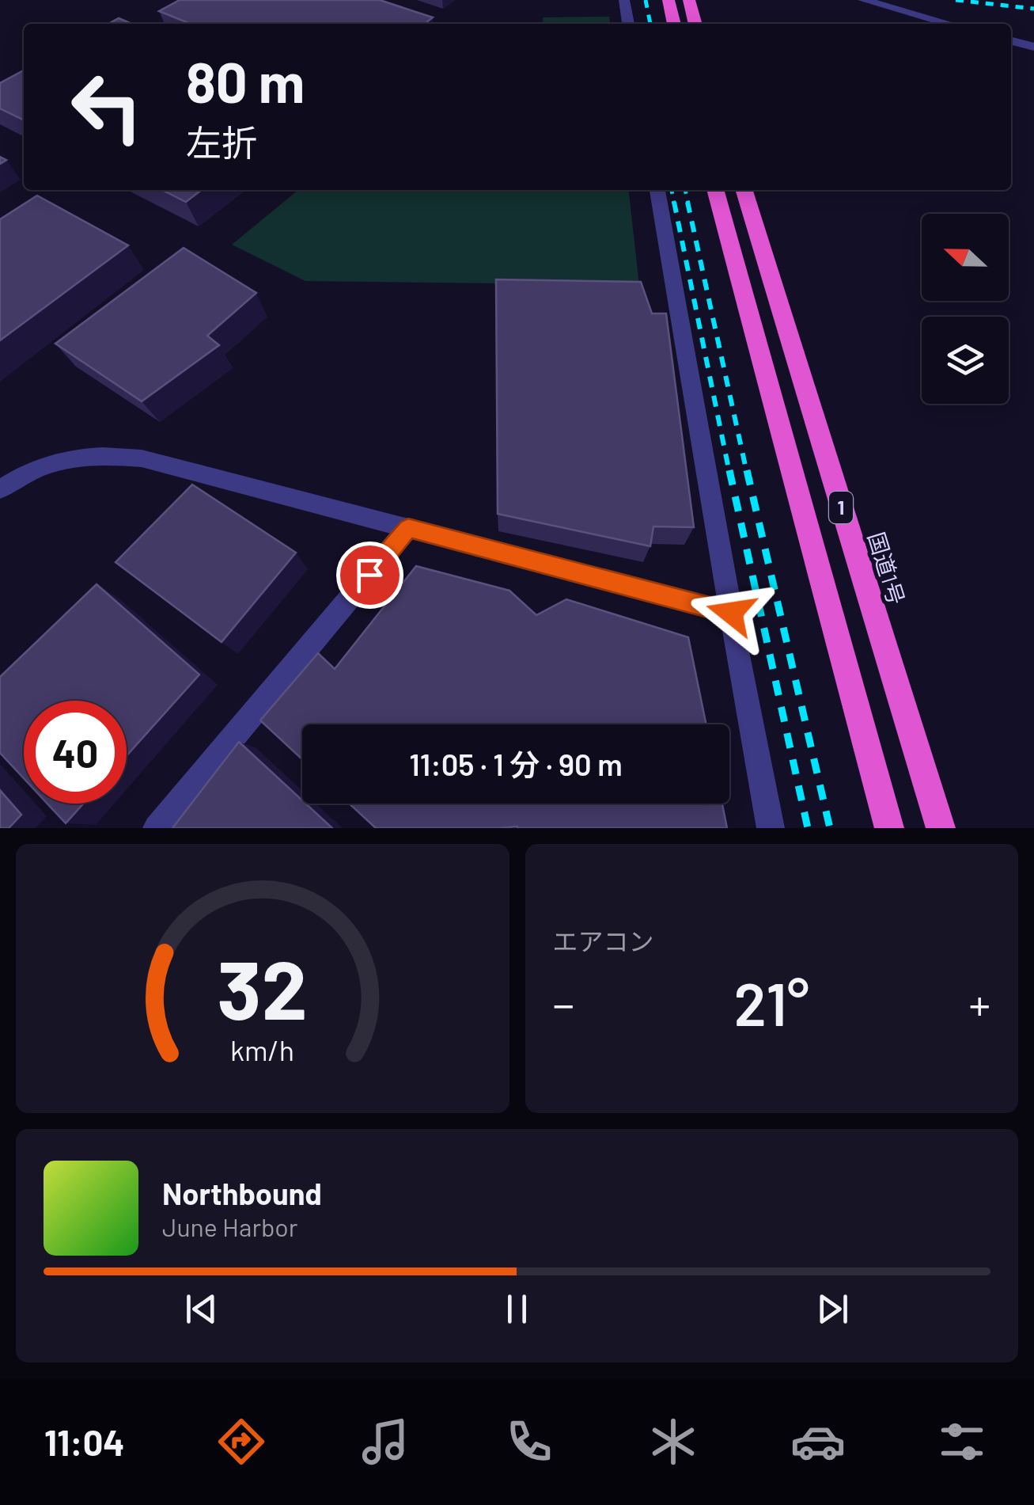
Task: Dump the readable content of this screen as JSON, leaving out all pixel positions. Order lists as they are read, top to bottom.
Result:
{
  "streets": {
    "highway": ["1", "国道1号"]
  },
  "north": "left",
  "page": {
    "turn": ["80 m", "左折"],
    "limit": "40",
    "trip": "11:05 · 1 分 · 90 m",
    "tile": "エアコン",
    "heat": ["−", "21°", "+"],
    "song": ["Northbound", "June Harbor"],
    "tabs": "11:04",
    "gauge": ["32", "km/h"]
  }
}
